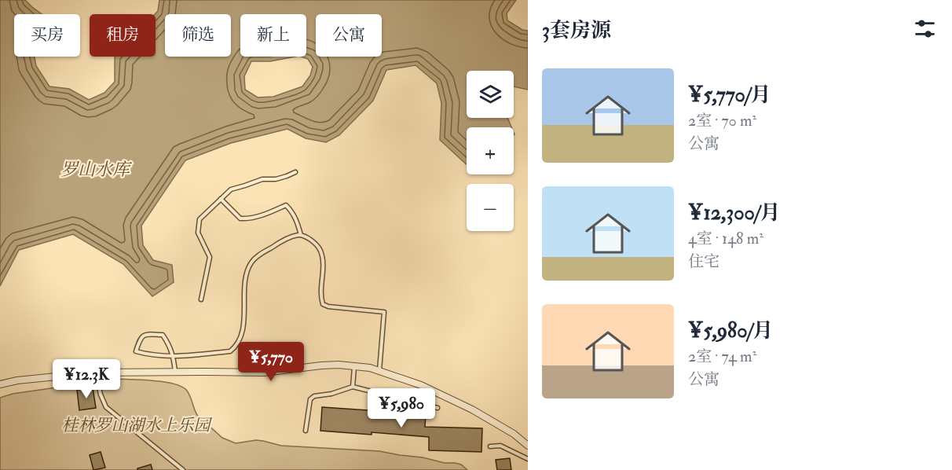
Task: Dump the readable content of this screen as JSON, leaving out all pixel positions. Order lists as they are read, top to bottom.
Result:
{
  "water": ["罗山水库"],
  "parks": ["桂林罗山湖水上乐园"],
  "page": {
    "heading": "3套房源",
    "chip": [
      "买房",
      "租房",
      "筛选",
      "新上",
      "公寓"
    ],
    "list": [
      {
        "name": "¥5,770/月",
        "note": "2室 · 70 m² · 公寓"
      },
      {
        "name": "¥12,300/月",
        "note": "4室 · 148 m² · 住宅"
      },
      {
        "name": "¥5,980/月",
        "note": "2室 · 74 m² · 公寓"
      }
    ],
    "map_buttons": ["+", "−"],
    "price": ["¥5,770", "¥12.3K", "¥5,980"]
  }
}
